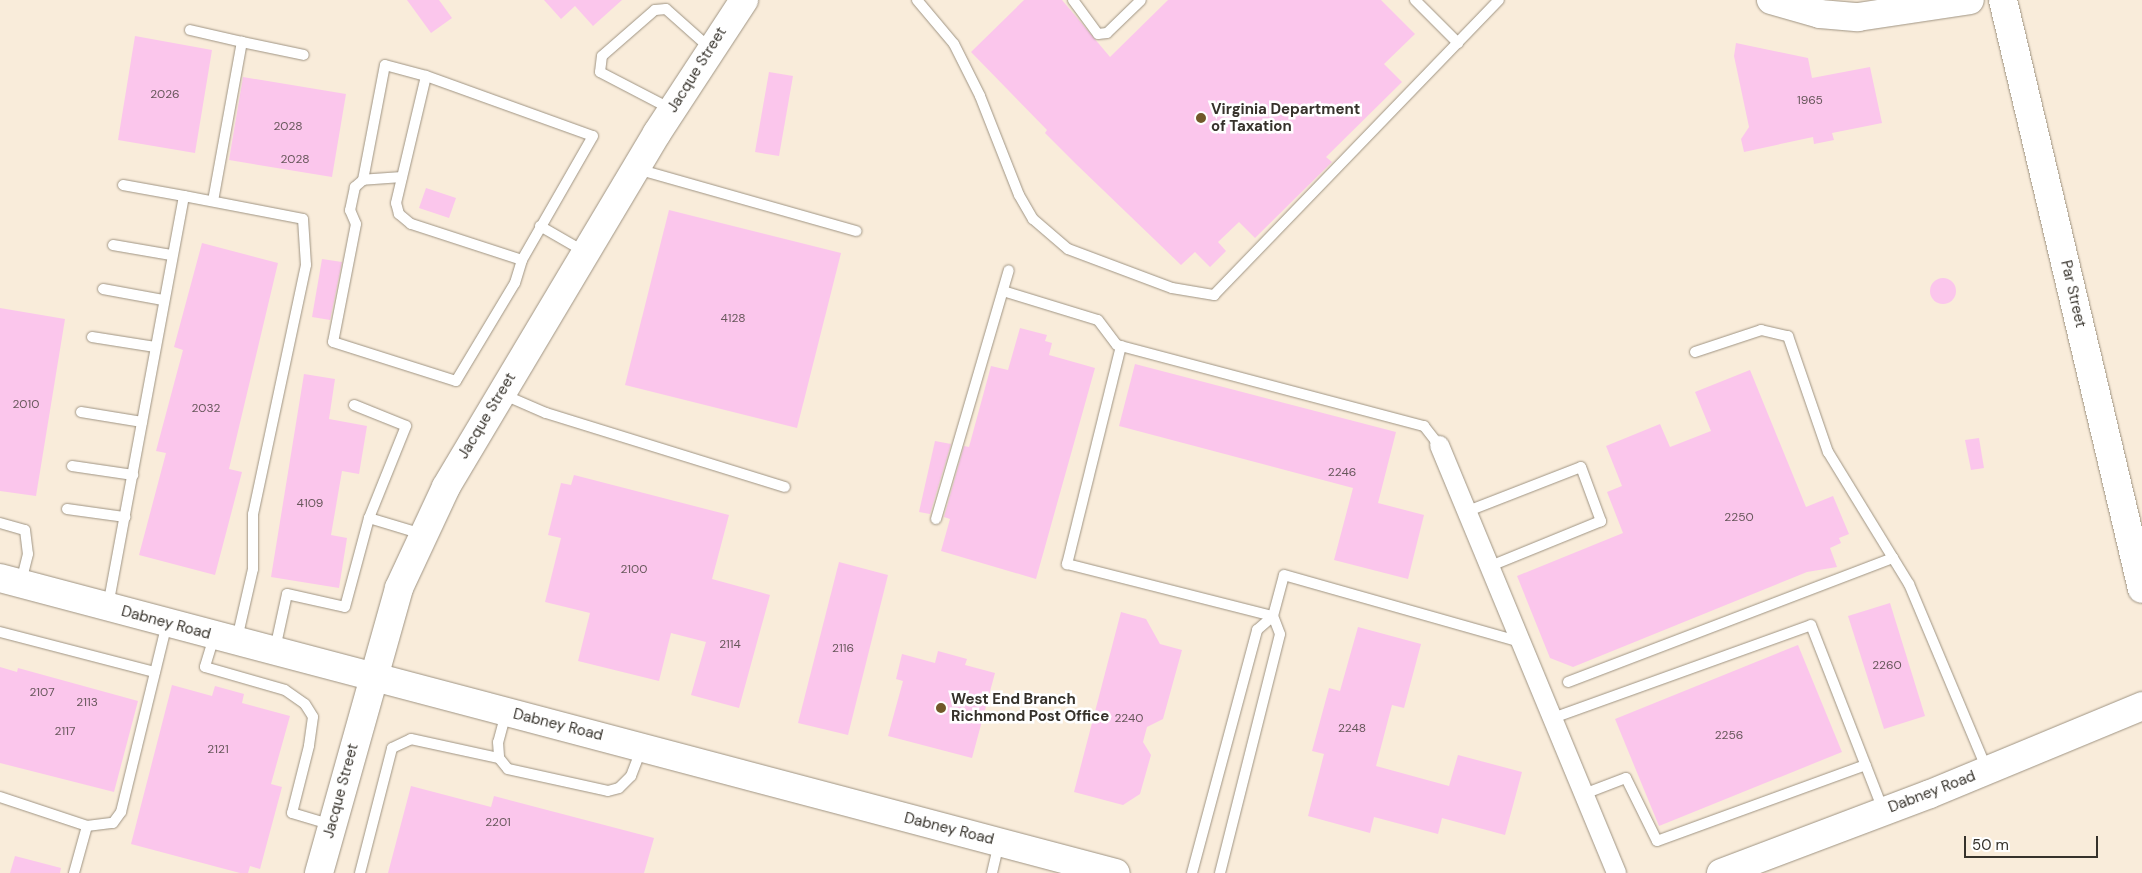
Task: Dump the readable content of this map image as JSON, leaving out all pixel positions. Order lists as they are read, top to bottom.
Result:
{
  "streets": {
    "street": ["Jacque Street", "Par Street", "Dabney Road"]
  },
  "crossings": [
    ["Jacque Street", "Dabney Road"]
  ],
  "places": ["Virginia Department of Taxation", "West End Branch Richmond Post Office"],
  "house_numbers": [
    "2026",
    "1965",
    "2028",
    "2028",
    "4128",
    "2010",
    "2032",
    "2246",
    "4109",
    "2250",
    "2100",
    "2114",
    "2116",
    "2260",
    "2107",
    "2113",
    "2240",
    "2248",
    "2117",
    "2256",
    "2121",
    "2201"
  ],
  "scale_bar": "50 m"
}
